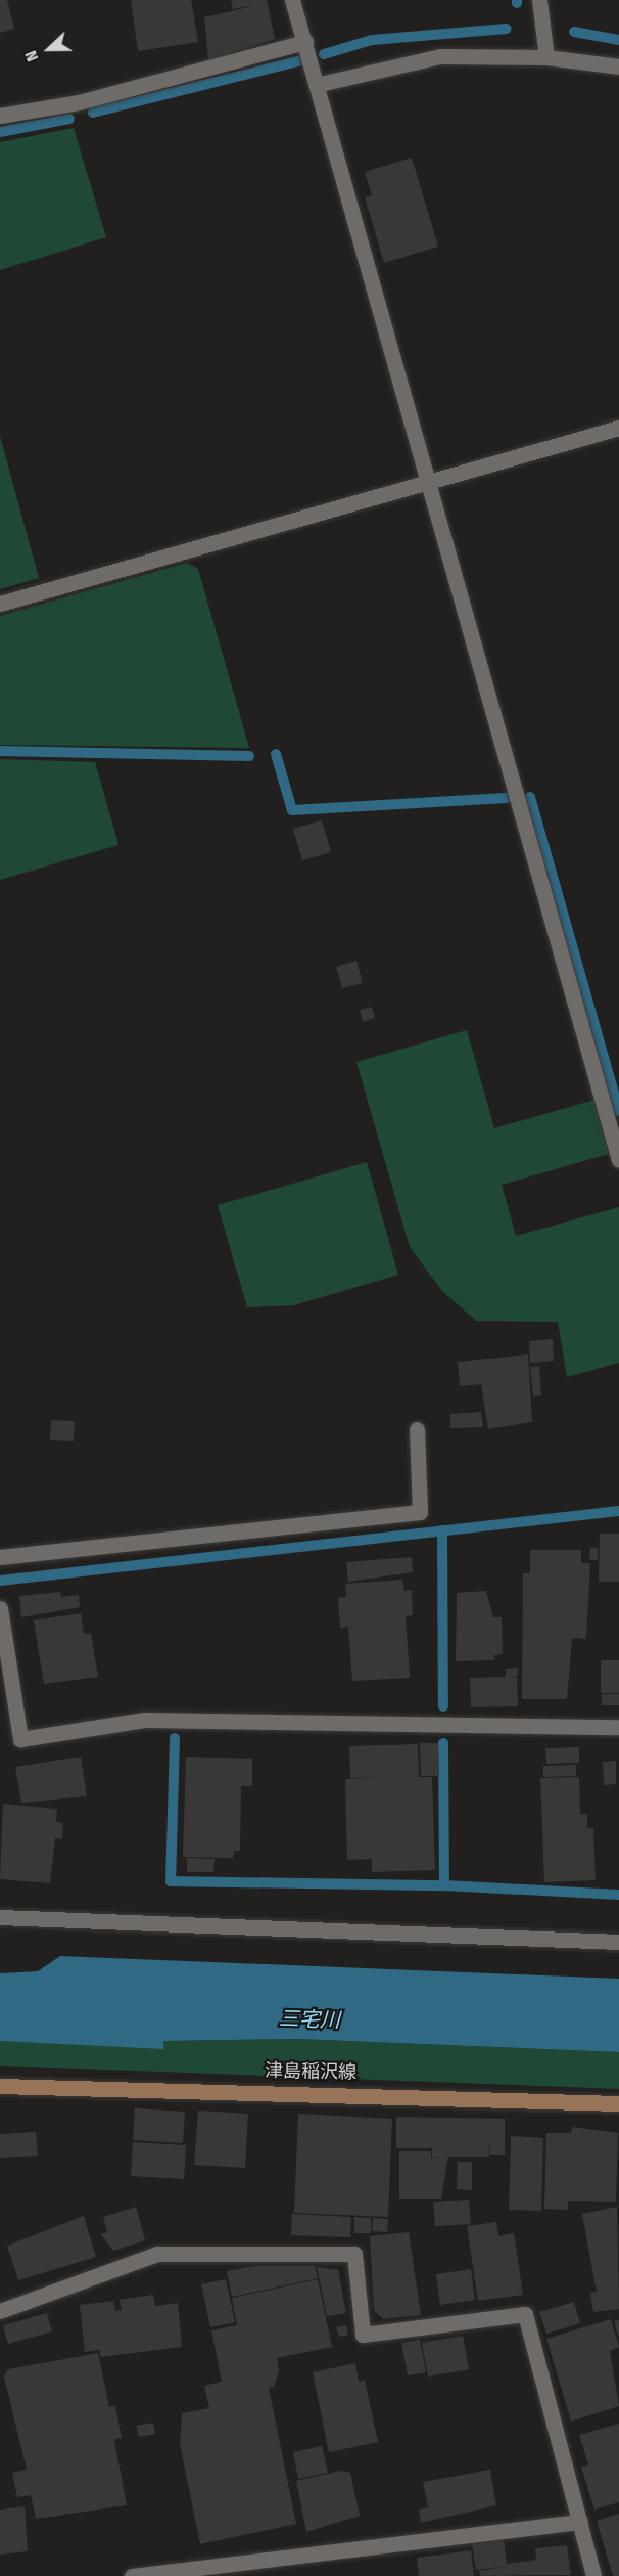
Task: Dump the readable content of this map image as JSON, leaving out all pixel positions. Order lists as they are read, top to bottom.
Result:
{
  "streets": {
    "main road": ["津島稲沢線"]
  },
  "water": ["三宅川"],
  "north": "left"
}
